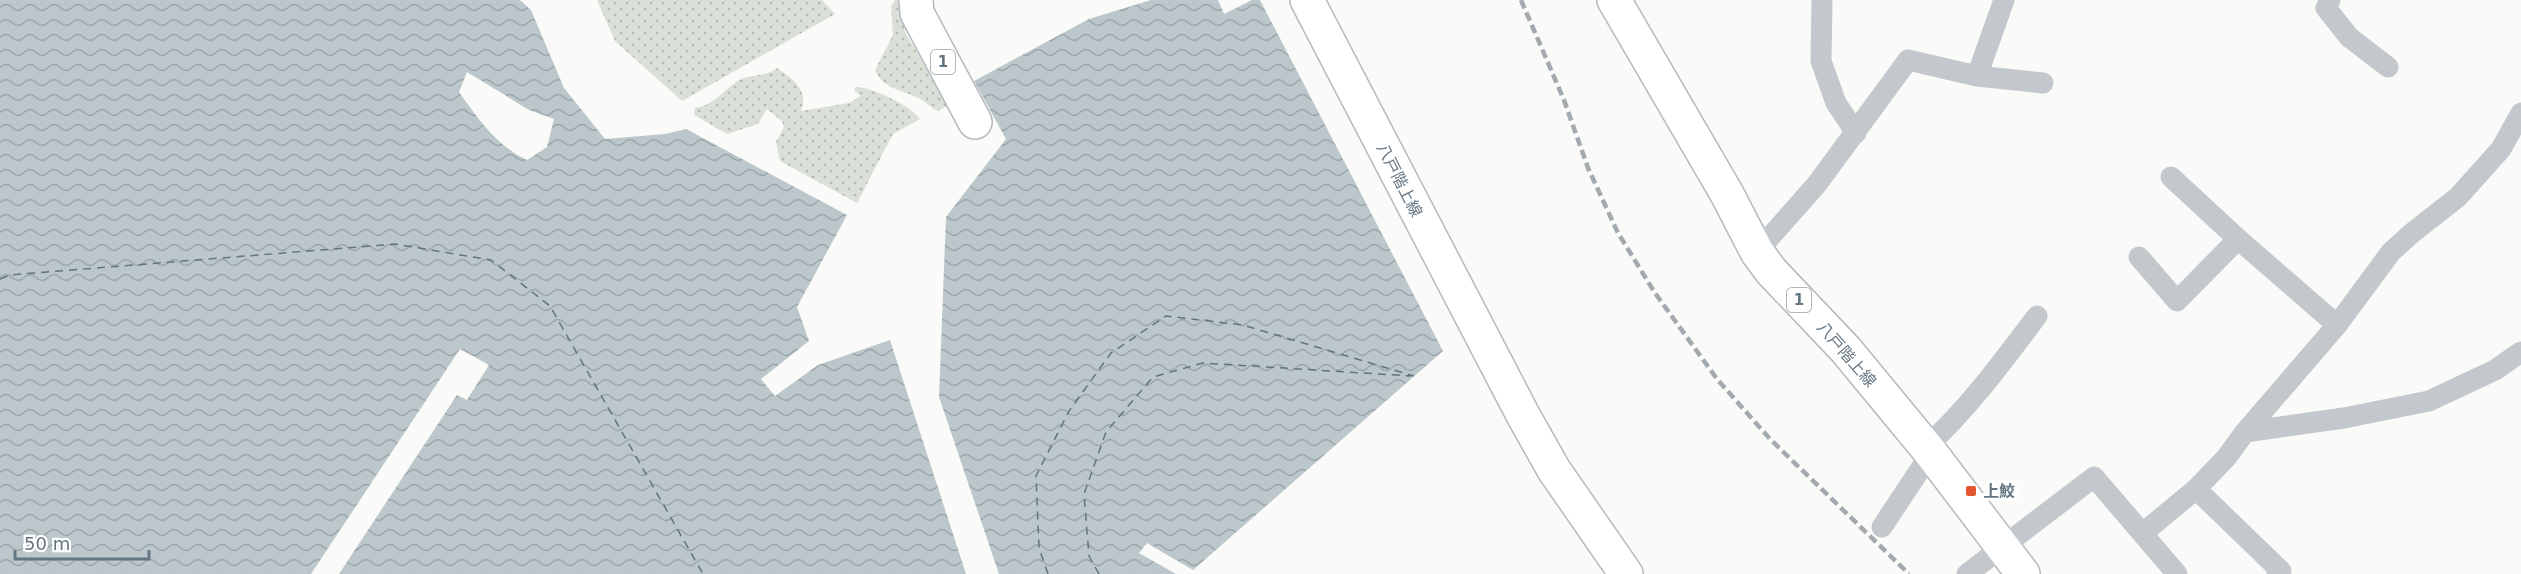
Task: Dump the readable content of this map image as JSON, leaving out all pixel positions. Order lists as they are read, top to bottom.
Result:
{
  "streets": {
    "main road": ["1", "八戸階上線"]
  },
  "places": {
    "transit": ["上鮫"]
  },
  "scale_bar": "50 m"
}
